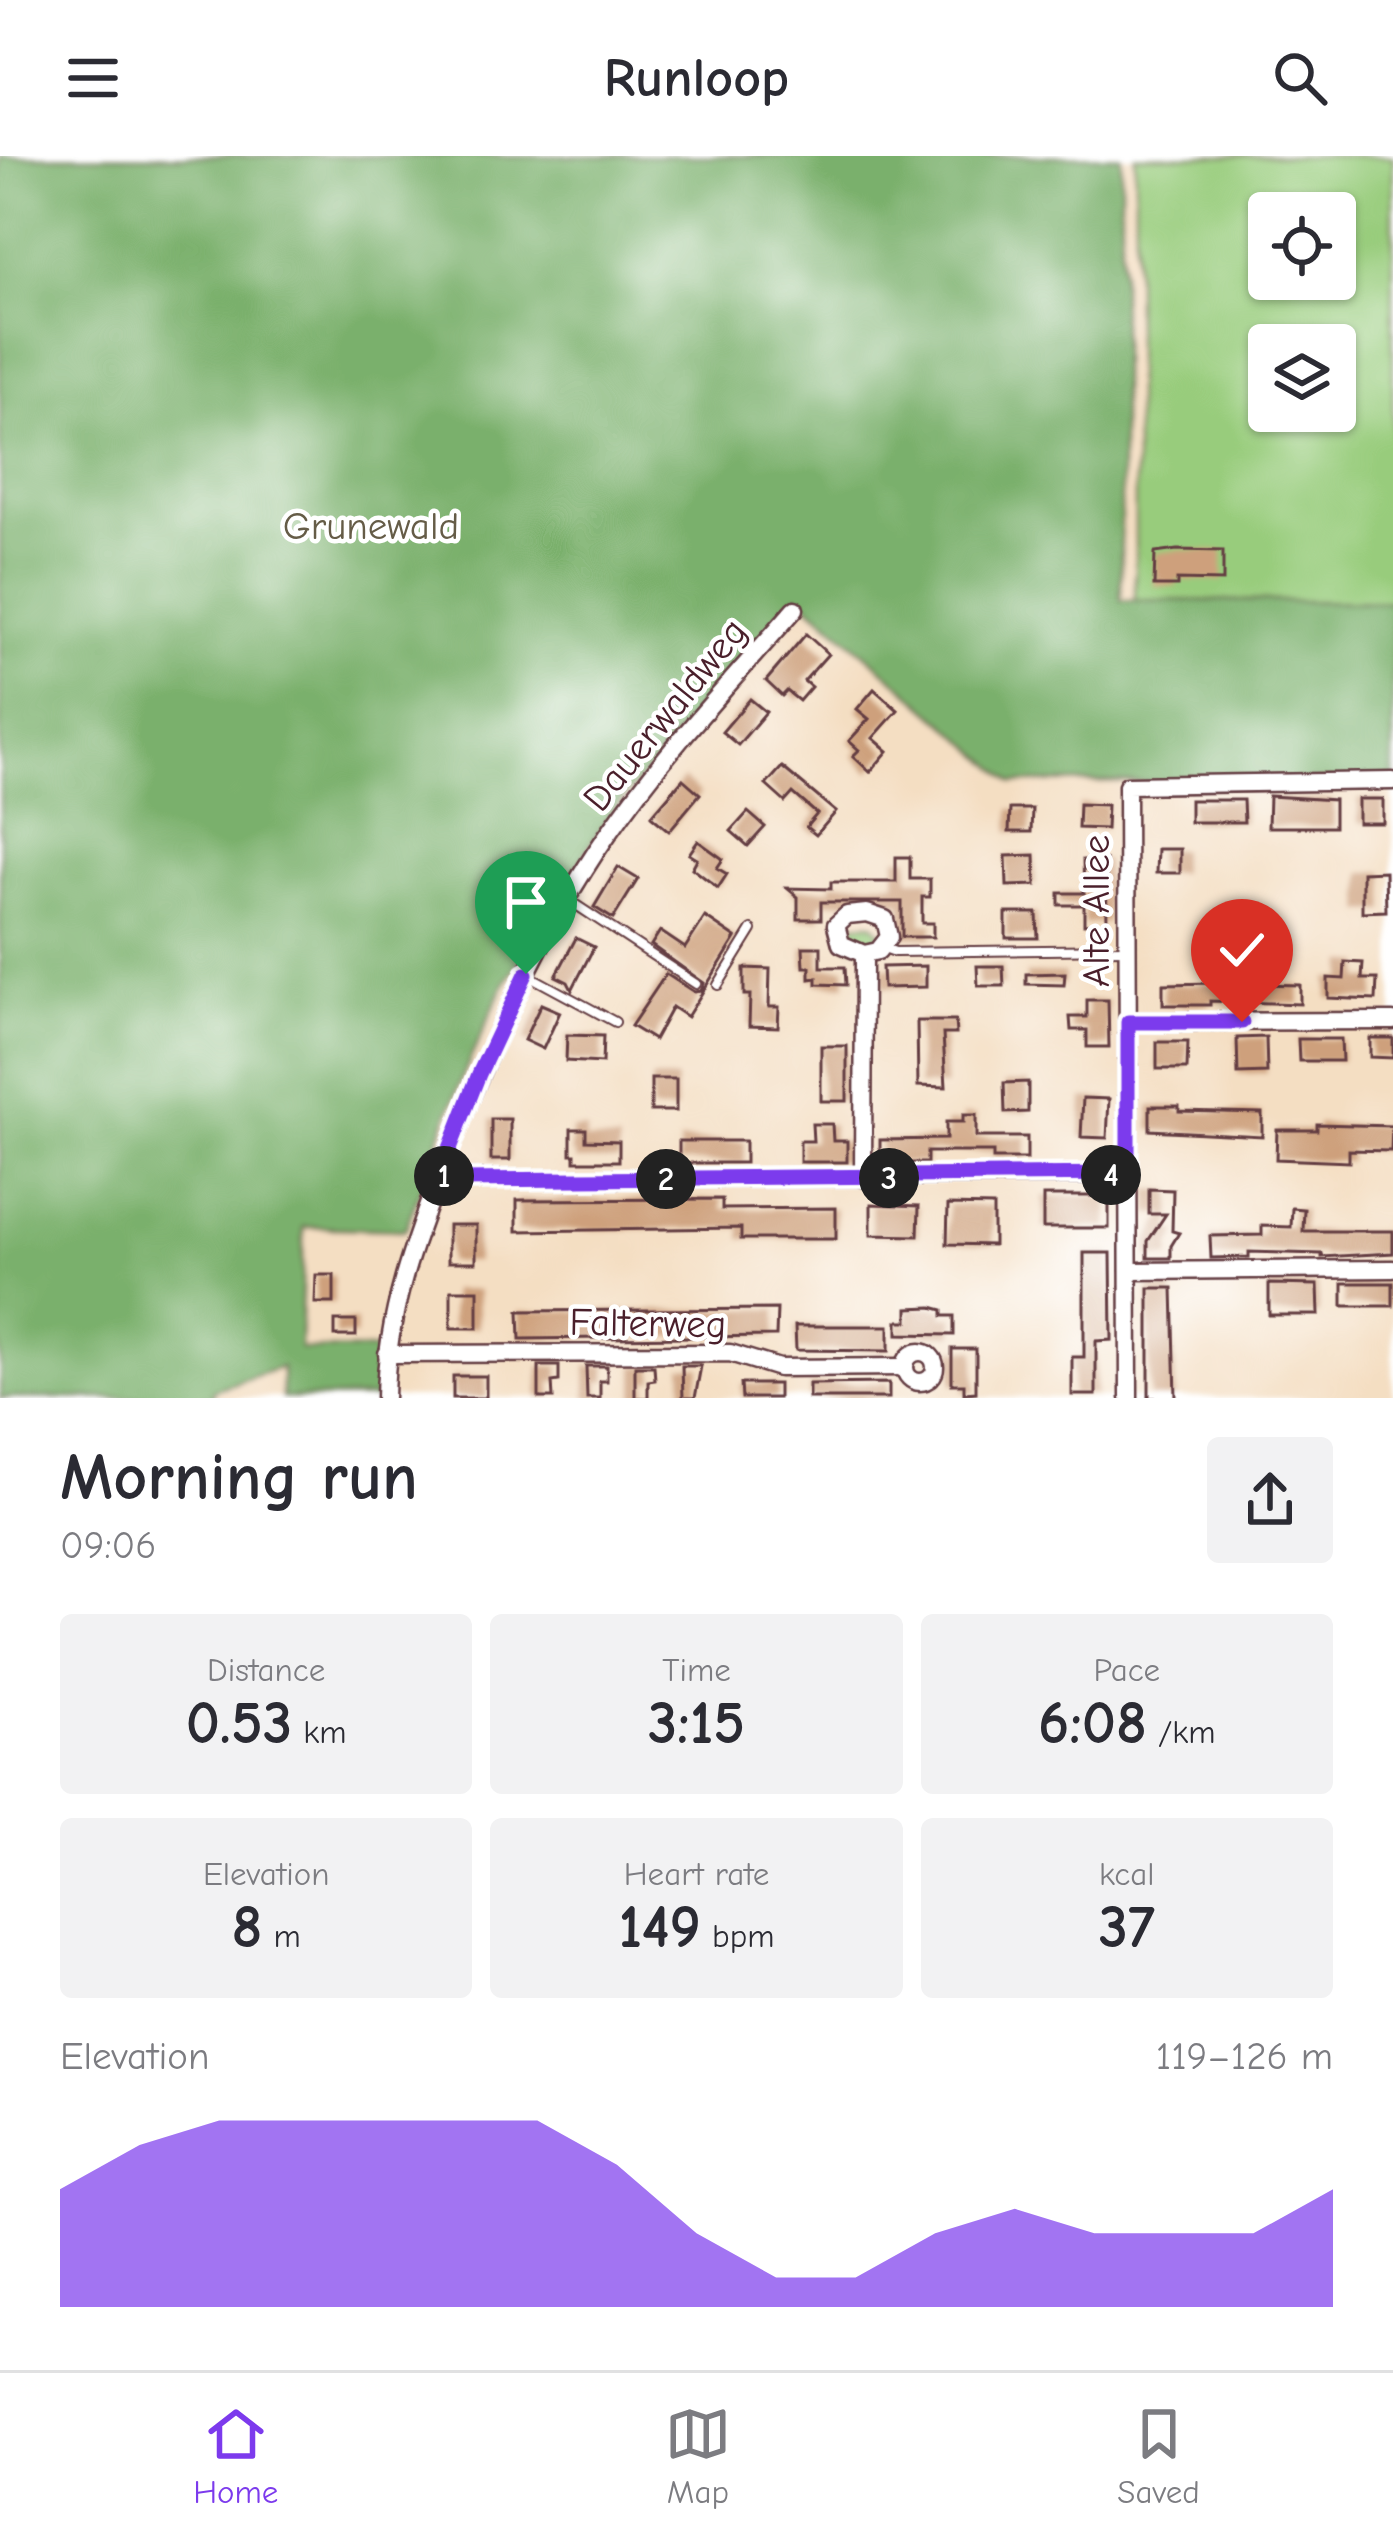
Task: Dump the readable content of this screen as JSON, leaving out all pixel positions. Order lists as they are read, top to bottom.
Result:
{
  "streets": {
    "street": ["Dauerwaldweg", "Alte Allee", "Falterweg"]
  },
  "crossings": [
    ["Dauerwaldweg", "Falterweg"]
  ],
  "parks": ["Grunewald"],
  "page": {
    "header": "Runloop",
    "pins": [
      "4",
      "1",
      "3",
      "2"
    ],
    "heading": ["Morning run", "09:06"],
    "stats": [
      ["Distance", "0.53 km"],
      ["Time", "3:15"],
      ["Pace", "6:08 /km"],
      ["Elevation", "8 m"],
      ["Heart rate", "149 bpm"],
      ["kcal", "37"]
    ],
    "chart": ["Elevation", "119–126 m"],
    "tabs": ["Home", "Map", "Saved"]
  }
}
